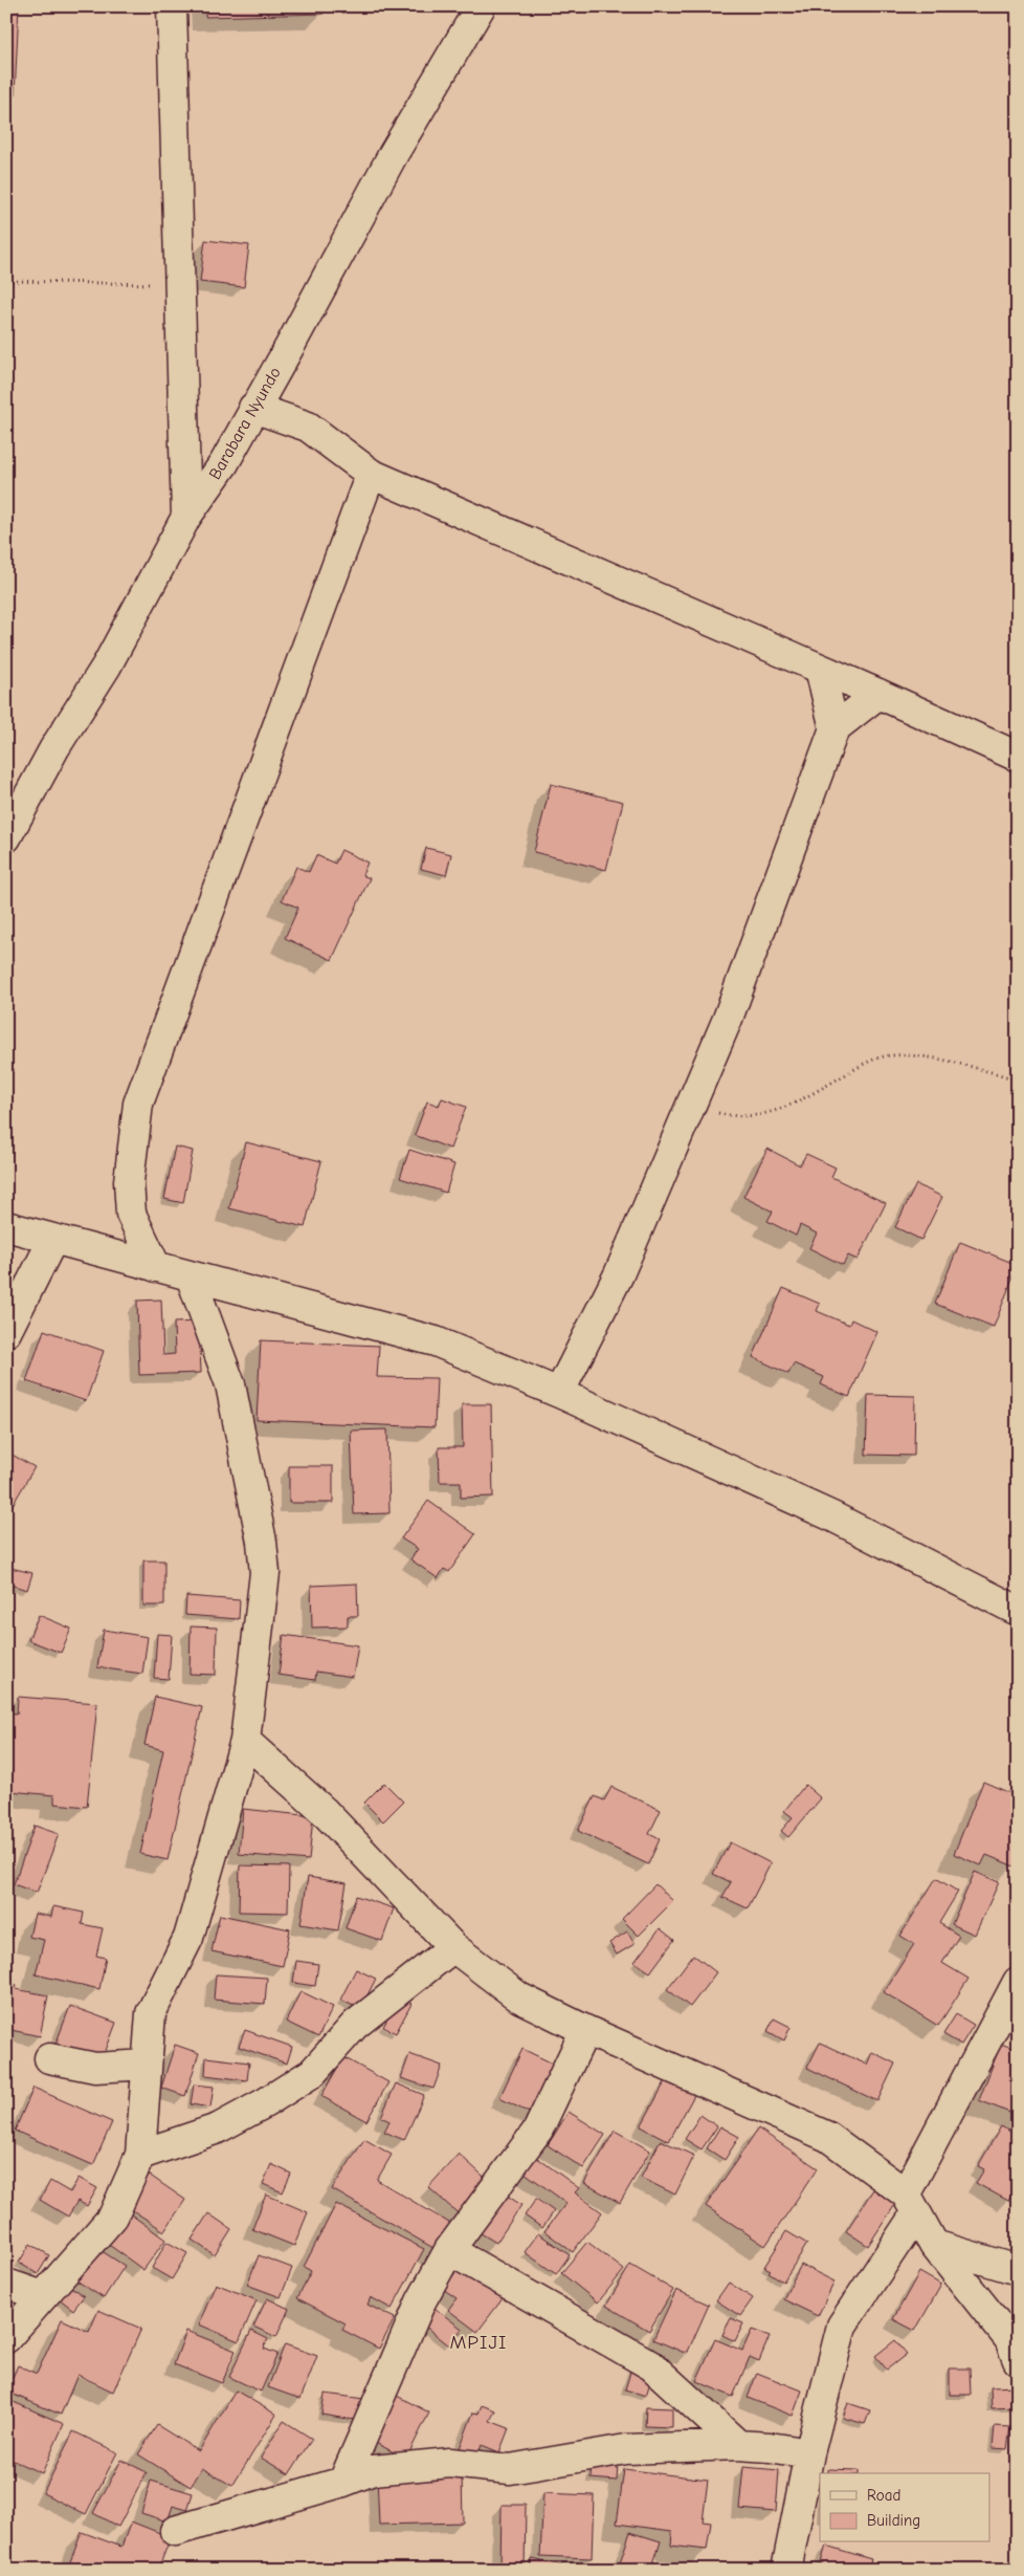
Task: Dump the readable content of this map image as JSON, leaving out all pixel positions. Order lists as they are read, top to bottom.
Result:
{
  "streets": {
    "street": ["Barabara Nyundo"]
  },
  "districts": ["MPIJI"],
  "legend": ["Road", "Building"]
}
